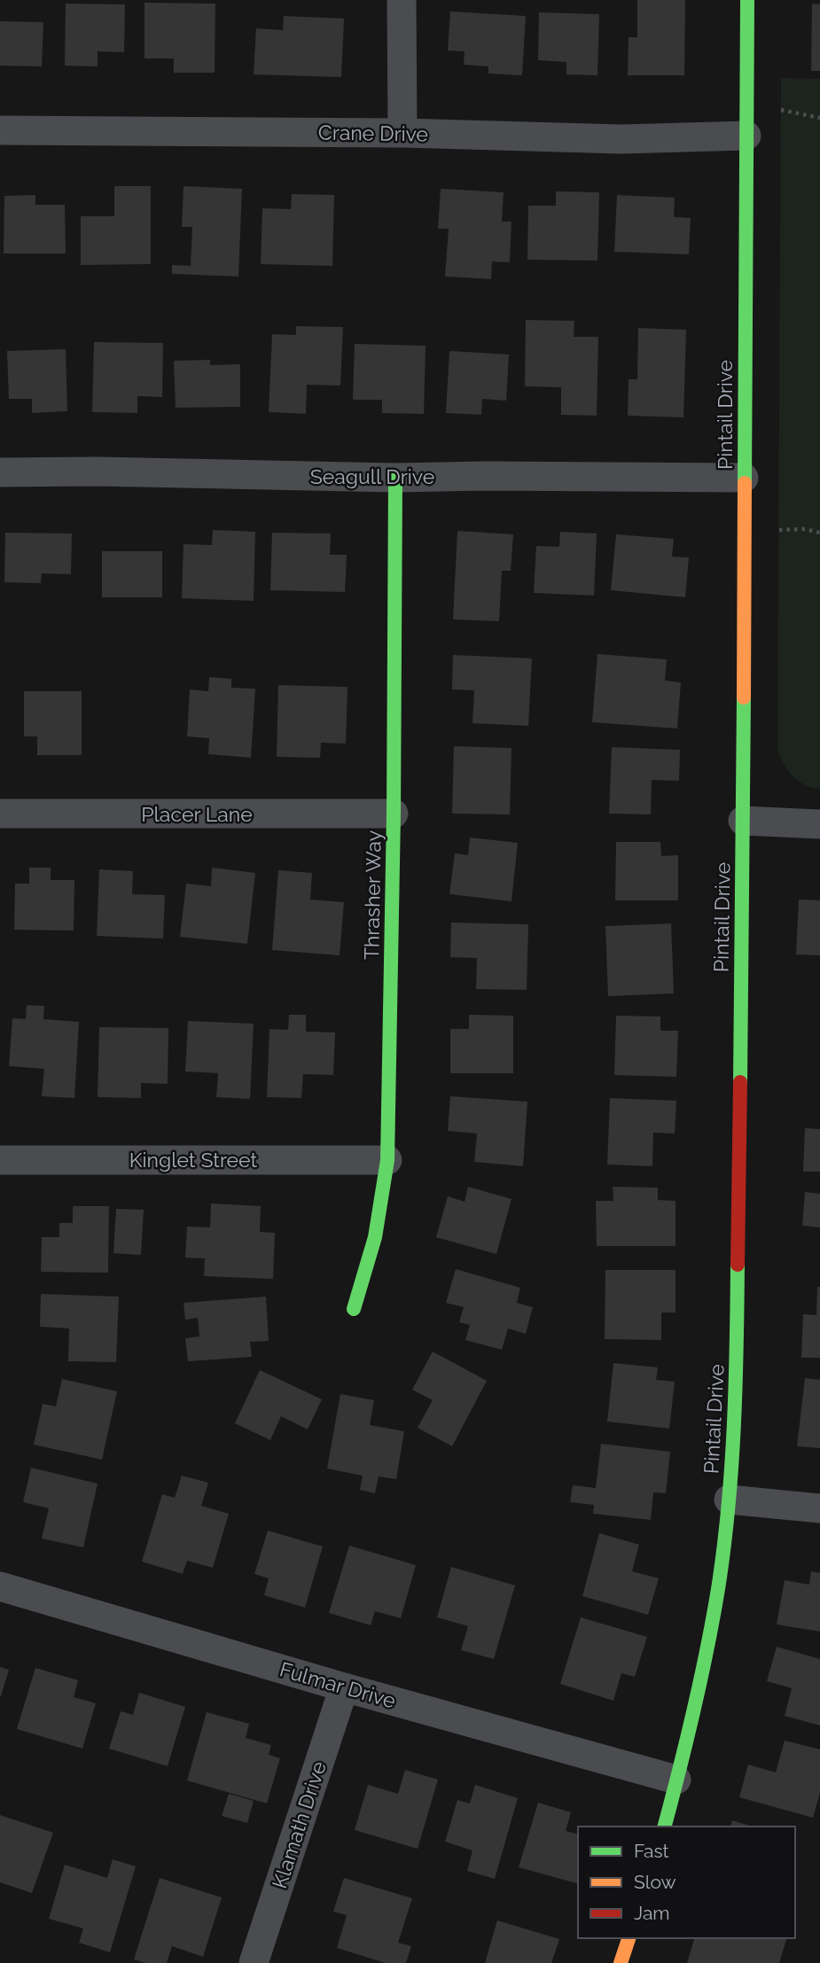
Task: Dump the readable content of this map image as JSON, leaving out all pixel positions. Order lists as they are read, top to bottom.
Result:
{
  "streets": {
    "street": [
      "Crane Drive",
      "Pintail Drive",
      "Seagull Drive",
      "Placer Lane",
      "Thrasher Way",
      "Kinglet Street",
      "Fulmar Drive",
      "Klamath Drive"
    ]
  },
  "crossings": [
    ["Crane Drive", "Pintail Drive"],
    ["Pintail Drive", "Seagull Drive"],
    ["Pintail Drive", "Fulmar Drive"],
    ["Seagull Drive", "Thrasher Way"],
    ["Placer Lane", "Thrasher Way"],
    ["Thrasher Way", "Kinglet Street"],
    ["Fulmar Drive", "Klamath Drive"]
  ],
  "legend": ["Fast", "Slow", "Jam"]
}
